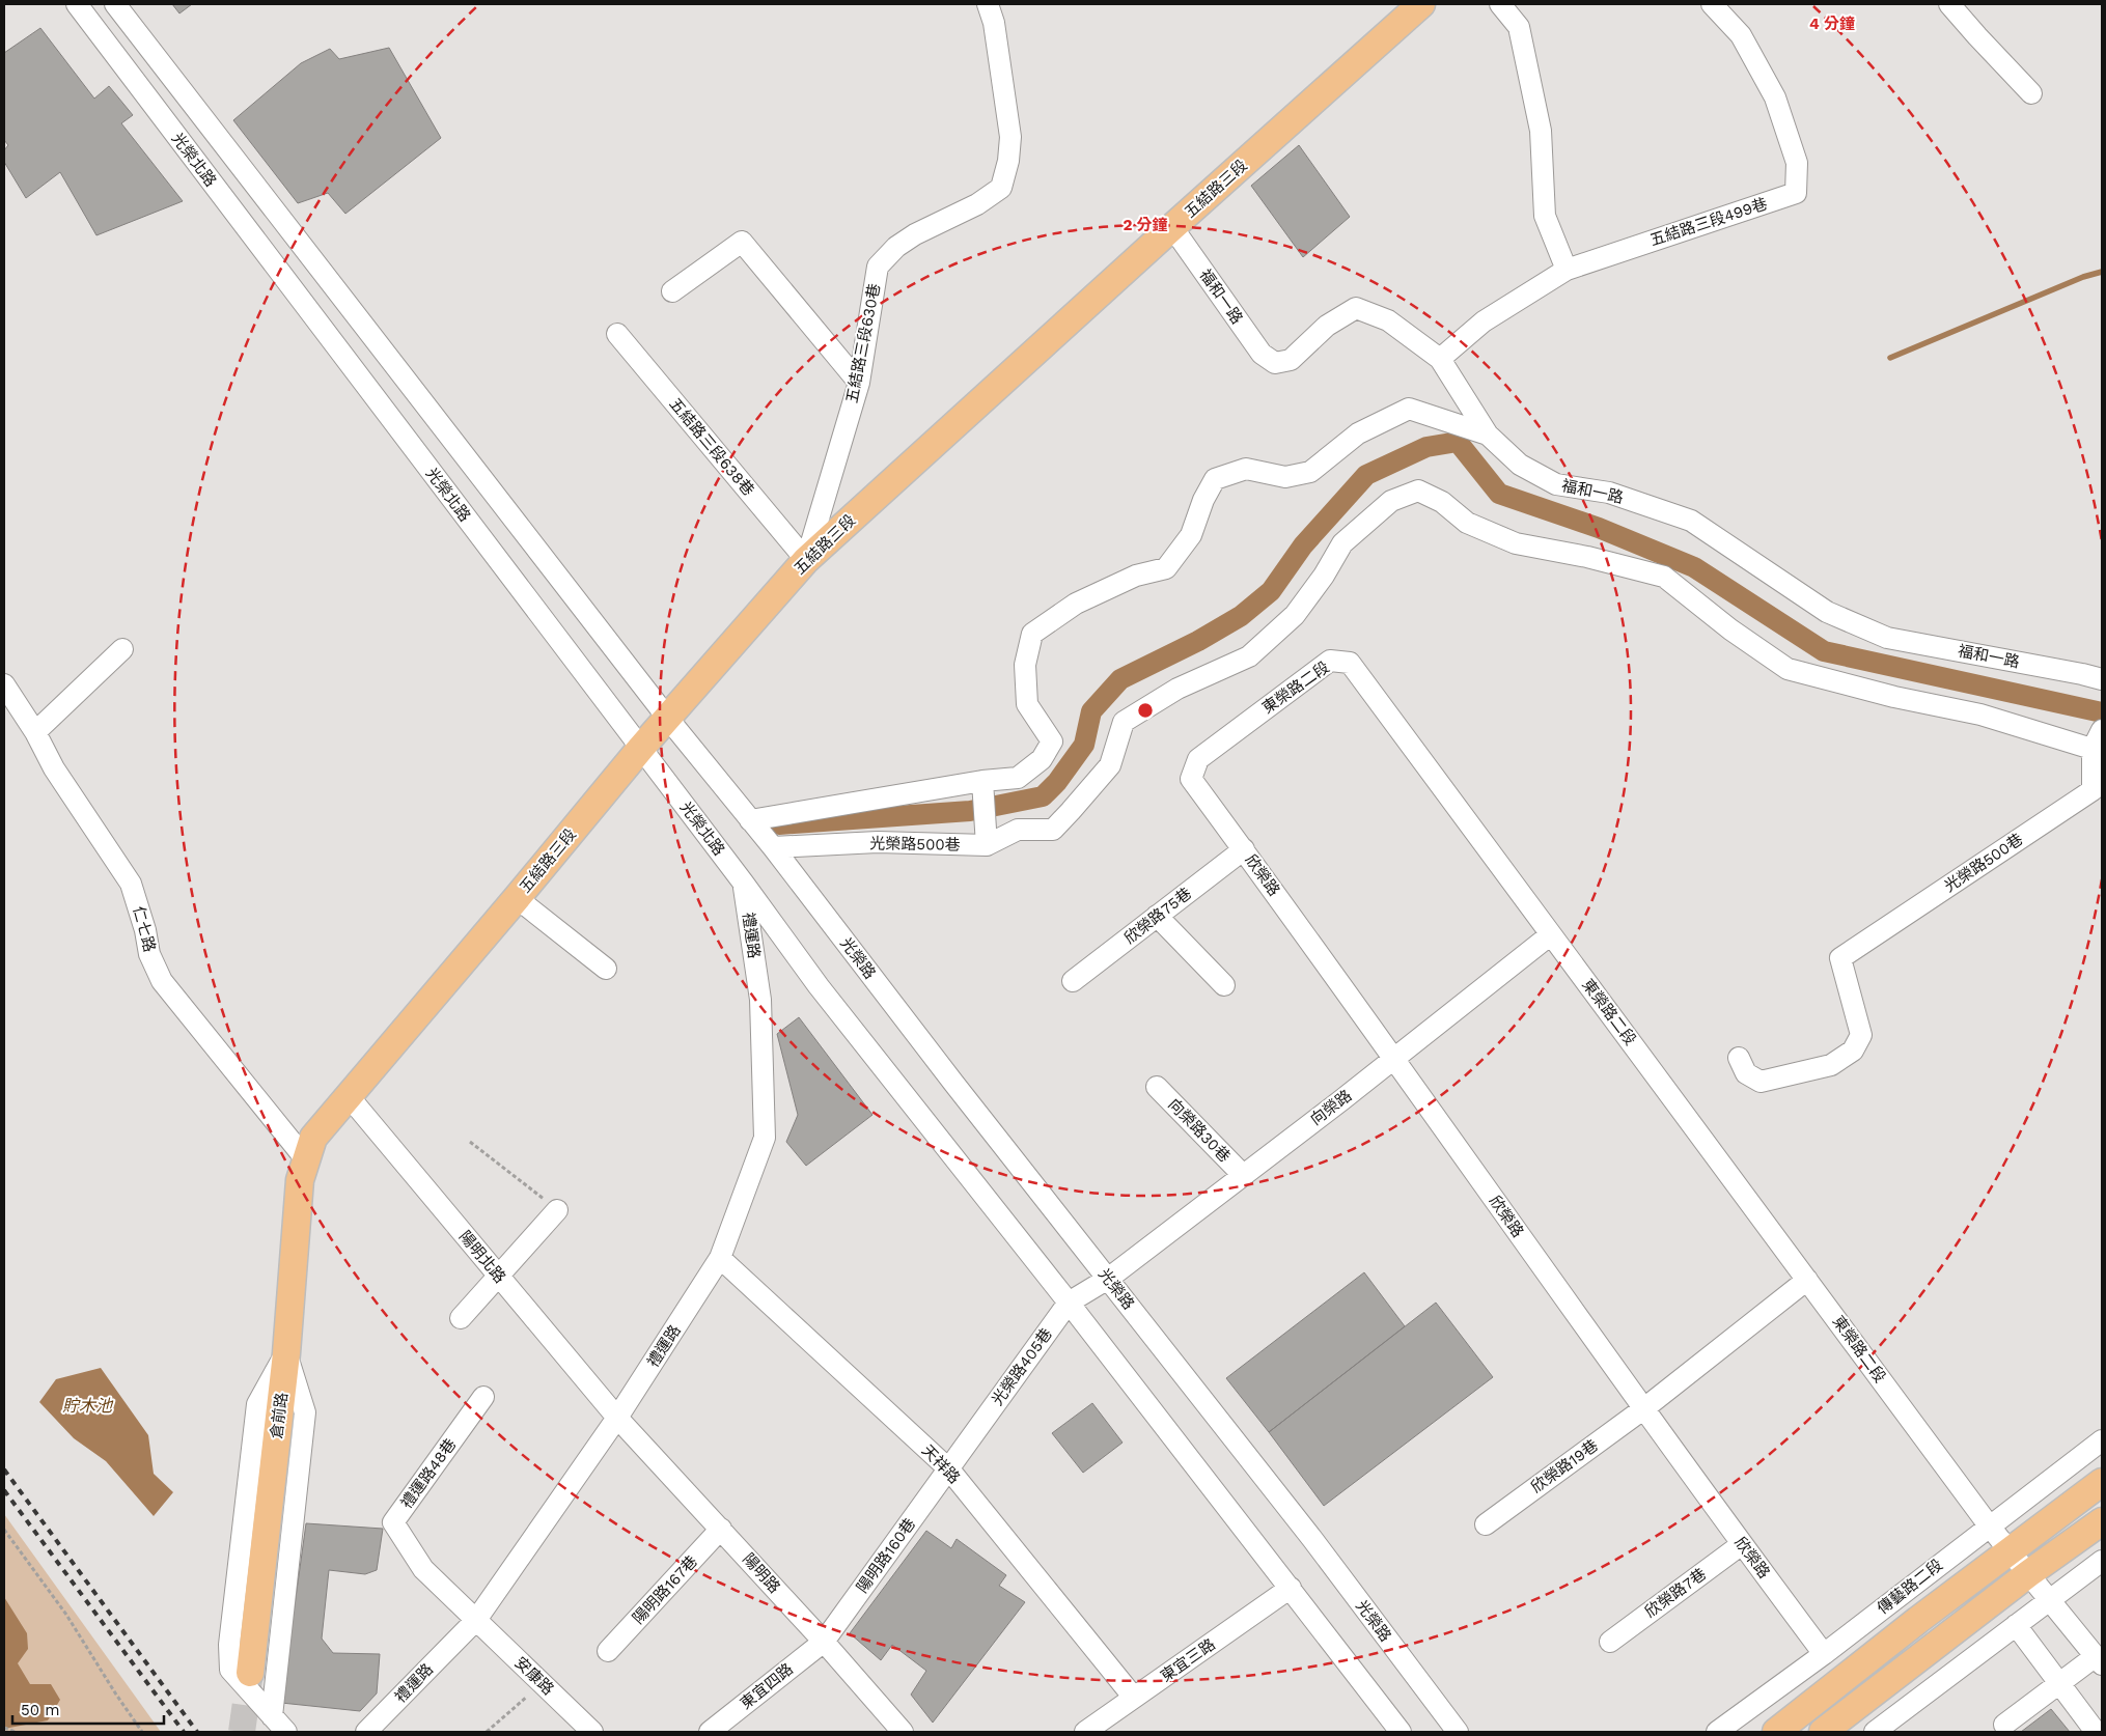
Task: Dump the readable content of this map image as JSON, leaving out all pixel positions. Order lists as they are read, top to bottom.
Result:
{
  "streets": {
    "main road": ["五結路三段", "倉前路", "傳藝路二段"],
    "street": [
      "光榮北路",
      "五結路三段499巷",
      "福和一路",
      "五結路三段630巷",
      "五結路三段638巷",
      "東榮路二段",
      "光榮路500巷",
      "欣榮路",
      "欣榮路75巷",
      "仁七路",
      "禮運路",
      "光榮路",
      "向榮路",
      "向榮路30巷",
      "陽明北路",
      "光榮路405巷",
      "天祥路",
      "欣榮路19巷",
      "禮運路48巷",
      "陽明路160巷",
      "陽明路",
      "陽明路167巷",
      "欣榮路7巷",
      "東宜三路",
      "安康路",
      "東宜四路"
    ]
  },
  "crossings": [
    ["光榮北路", "五結路三段"],
    ["光榮北路", "禮運路"],
    ["光榮北路", "光榮路405巷"],
    ["五結路三段", "福和一路"],
    ["五結路三段", "五結路三段630巷"],
    ["五結路三段", "五結路三段638巷"],
    ["五結路三段", "仁七路"],
    ["五結路三段", "陽明北路"],
    ["五結路三段", "倉前路"],
    ["五結路三段499巷", "福和一路"],
    ["五結路三段630巷", "五結路三段638巷"],
    ["東榮路二段", "欣榮路"],
    ["東榮路二段", "向榮路"],
    ["東榮路二段", "欣榮路19巷"],
    ["東榮路二段", "傳藝路二段"],
    ["光榮路500巷", "光榮路"],
    ["欣榮路", "欣榮路75巷"],
    ["欣榮路", "向榮路"],
    ["欣榮路", "欣榮路19巷"],
    ["欣榮路", "傳藝路二段"],
    ["欣榮路", "欣榮路7巷"],
    ["仁七路", "倉前路"],
    ["禮運路", "陽明北路"],
    ["禮運路", "天祥路"],
    ["禮運路", "禮運路48巷"],
    ["禮運路", "陽明路"],
    ["禮運路", "安康路"],
    ["光榮路", "向榮路"],
    ["光榮路", "光榮路405巷"],
    ["向榮路", "向榮路30巷"],
    ["向榮路", "光榮路405巷"],
    ["陽明北路", "陽明路"],
    ["光榮路405巷", "天祥路"],
    ["光榮路405巷", "陽明路160巷"],
    ["天祥路", "陽明路160巷"],
    ["天祥路", "東宜三路"],
    ["禮運路48巷", "安康路"],
    ["陽明路160巷", "陽明路"],
    ["陽明路160巷", "東宜四路"],
    ["陽明路", "陽明路167巷"],
    ["陽明路", "東宜四路"]
  ],
  "water": ["貯木池"],
  "scale_bar": "50 m",
  "rings": ["4 分鐘", "2 分鐘"]
}
